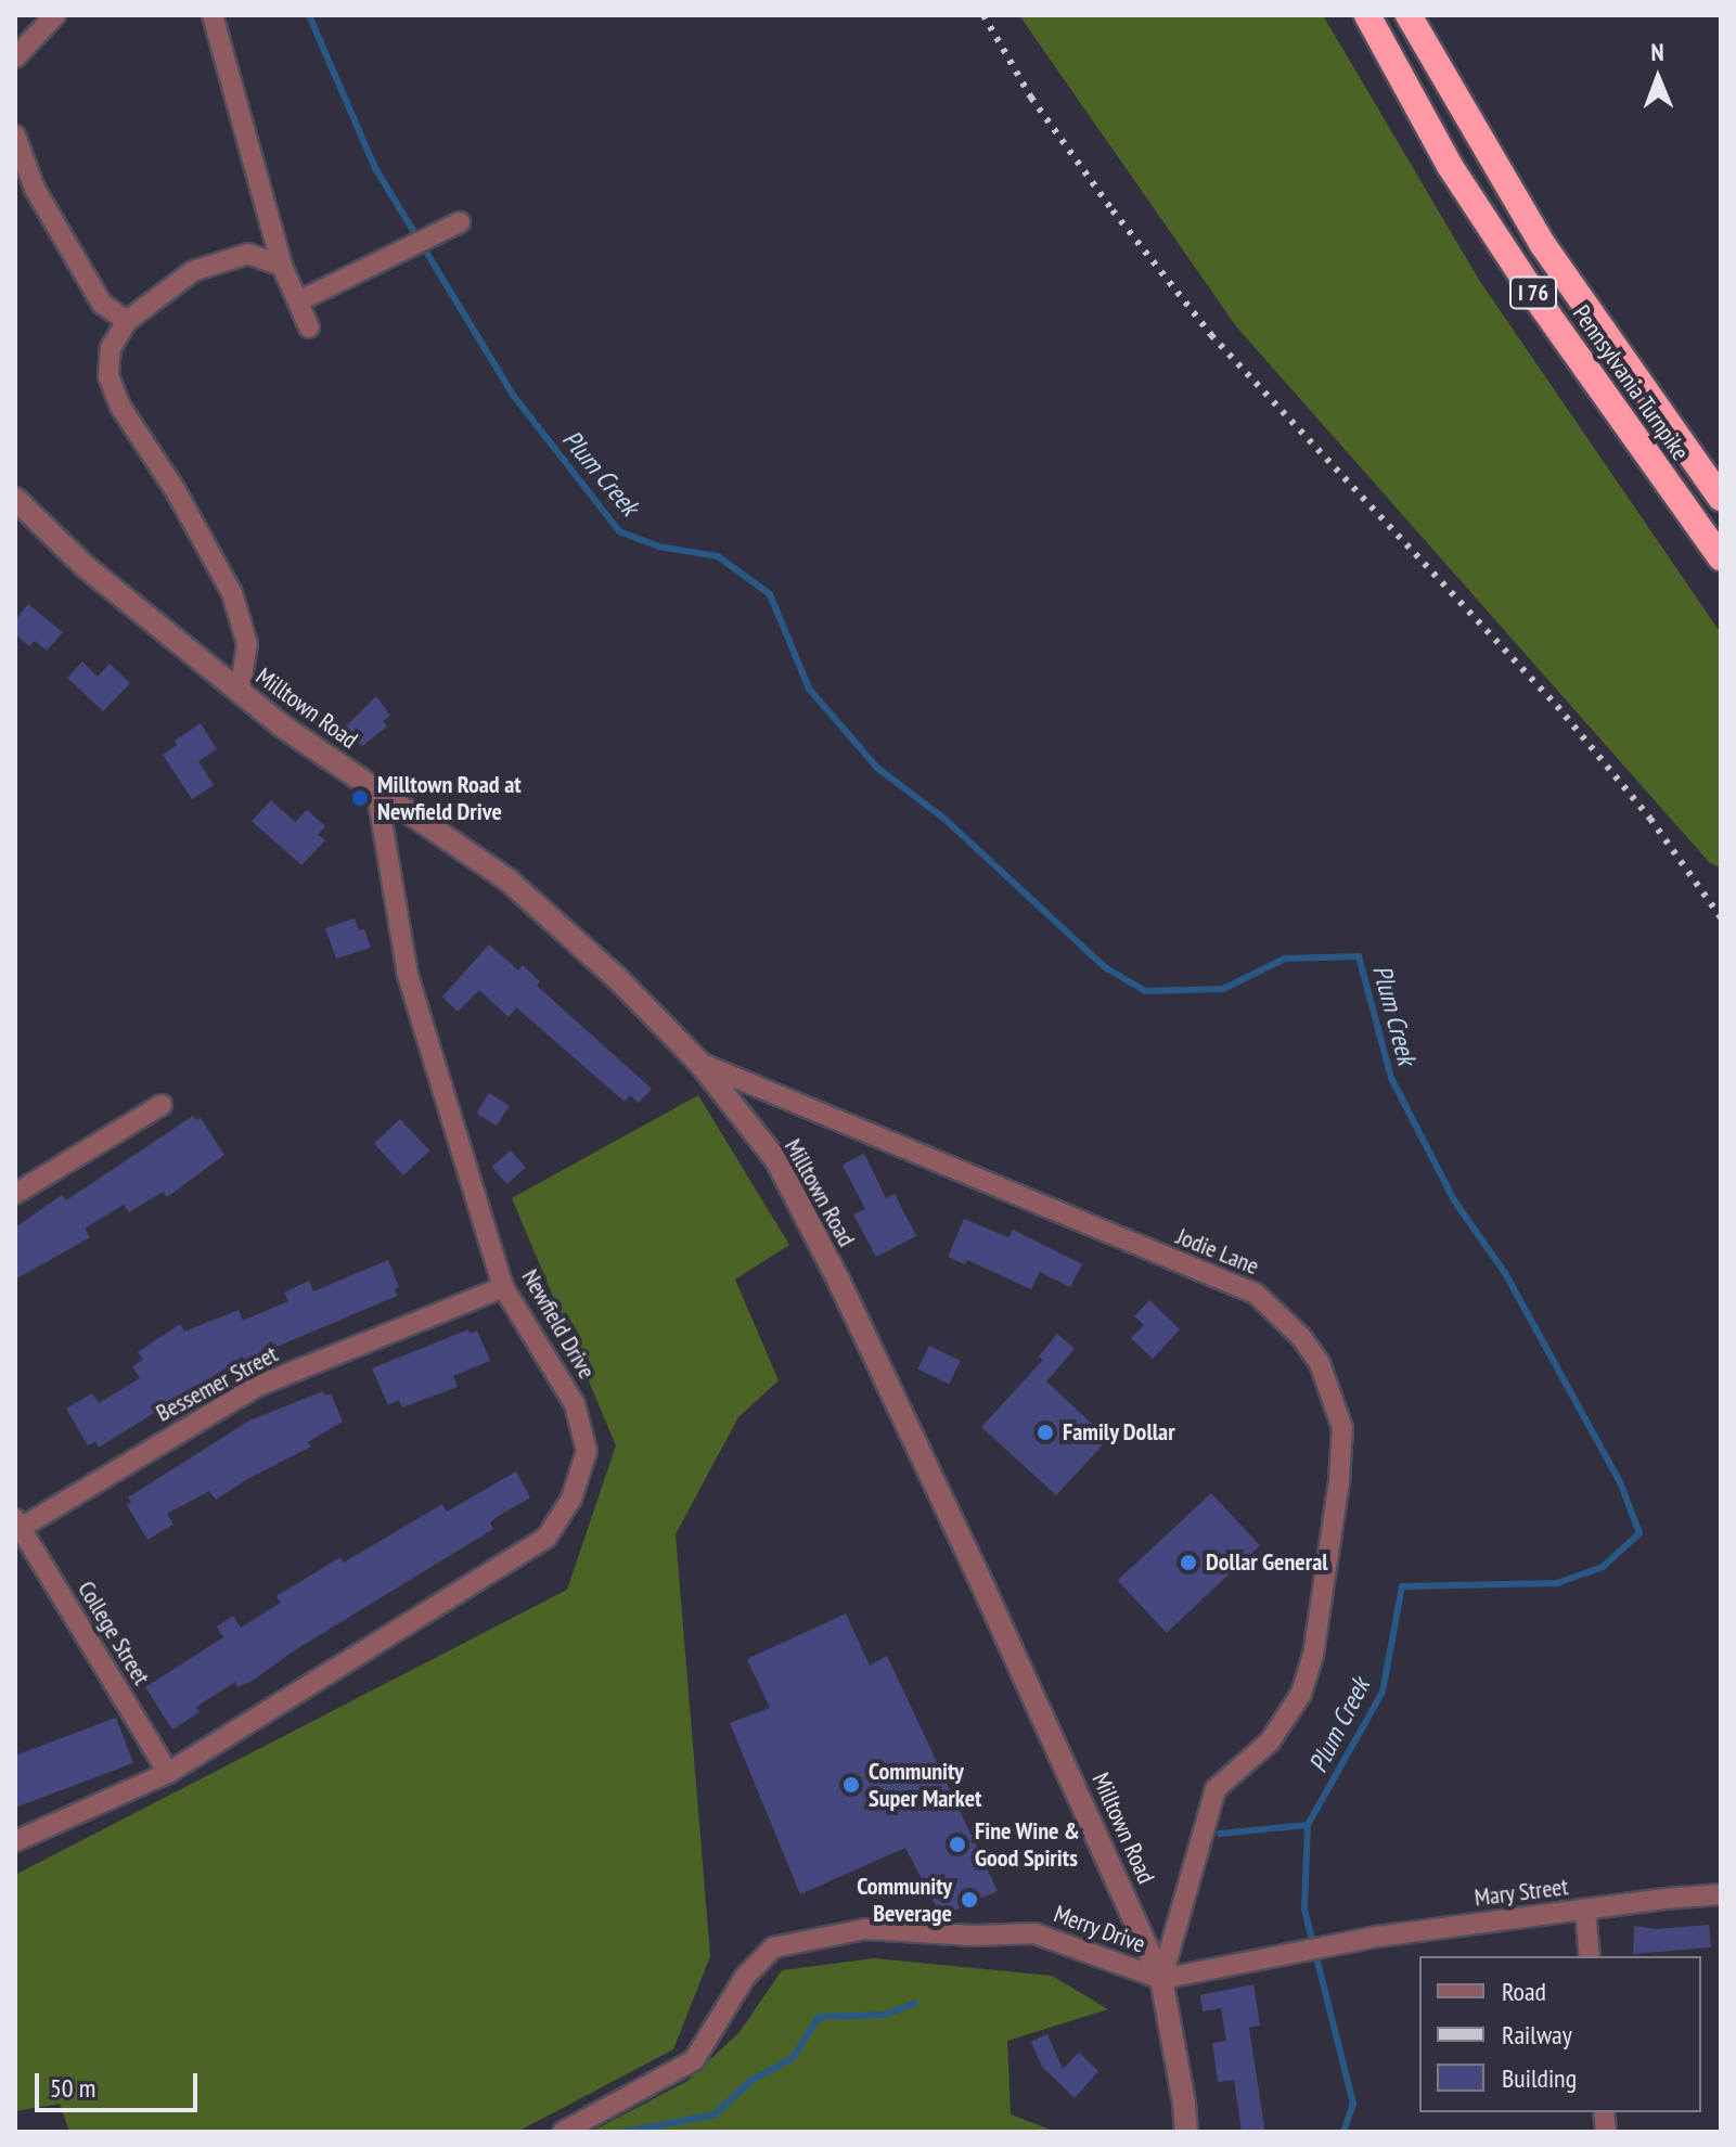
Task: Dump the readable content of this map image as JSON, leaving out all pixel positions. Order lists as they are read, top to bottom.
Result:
{
  "streets": {
    "highway": ["I 76", "Pennsylvania Turnpike"],
    "street": [
      "Milltown Road",
      "Jodie Lane",
      "Newfield Drive",
      "Bessemer Street",
      "College Street",
      "Mary Street",
      "Merry Drive"
    ]
  },
  "crossings": [
    ["Milltown Road", "Jodie Lane"],
    ["Milltown Road", "Newfield Drive"],
    ["Milltown Road", "Merry Drive"],
    ["Jodie Lane", "Merry Drive"],
    ["Newfield Drive", "Bessemer Street"],
    ["Newfield Drive", "College Street"],
    ["Bessemer Street", "College Street"],
    ["Mary Street", "Merry Drive"]
  ],
  "water": ["Plum Creek"],
  "places": [
    "Milltown Road at Newfield Drive",
    "Family Dollar",
    "Dollar General",
    "Community Super Market",
    "Fine Wine & Good Spirits",
    "Community Beverage"
  ],
  "legend": ["Road", "Railway", "Building"],
  "scale_bar": "50 m",
  "north": "top"
}
